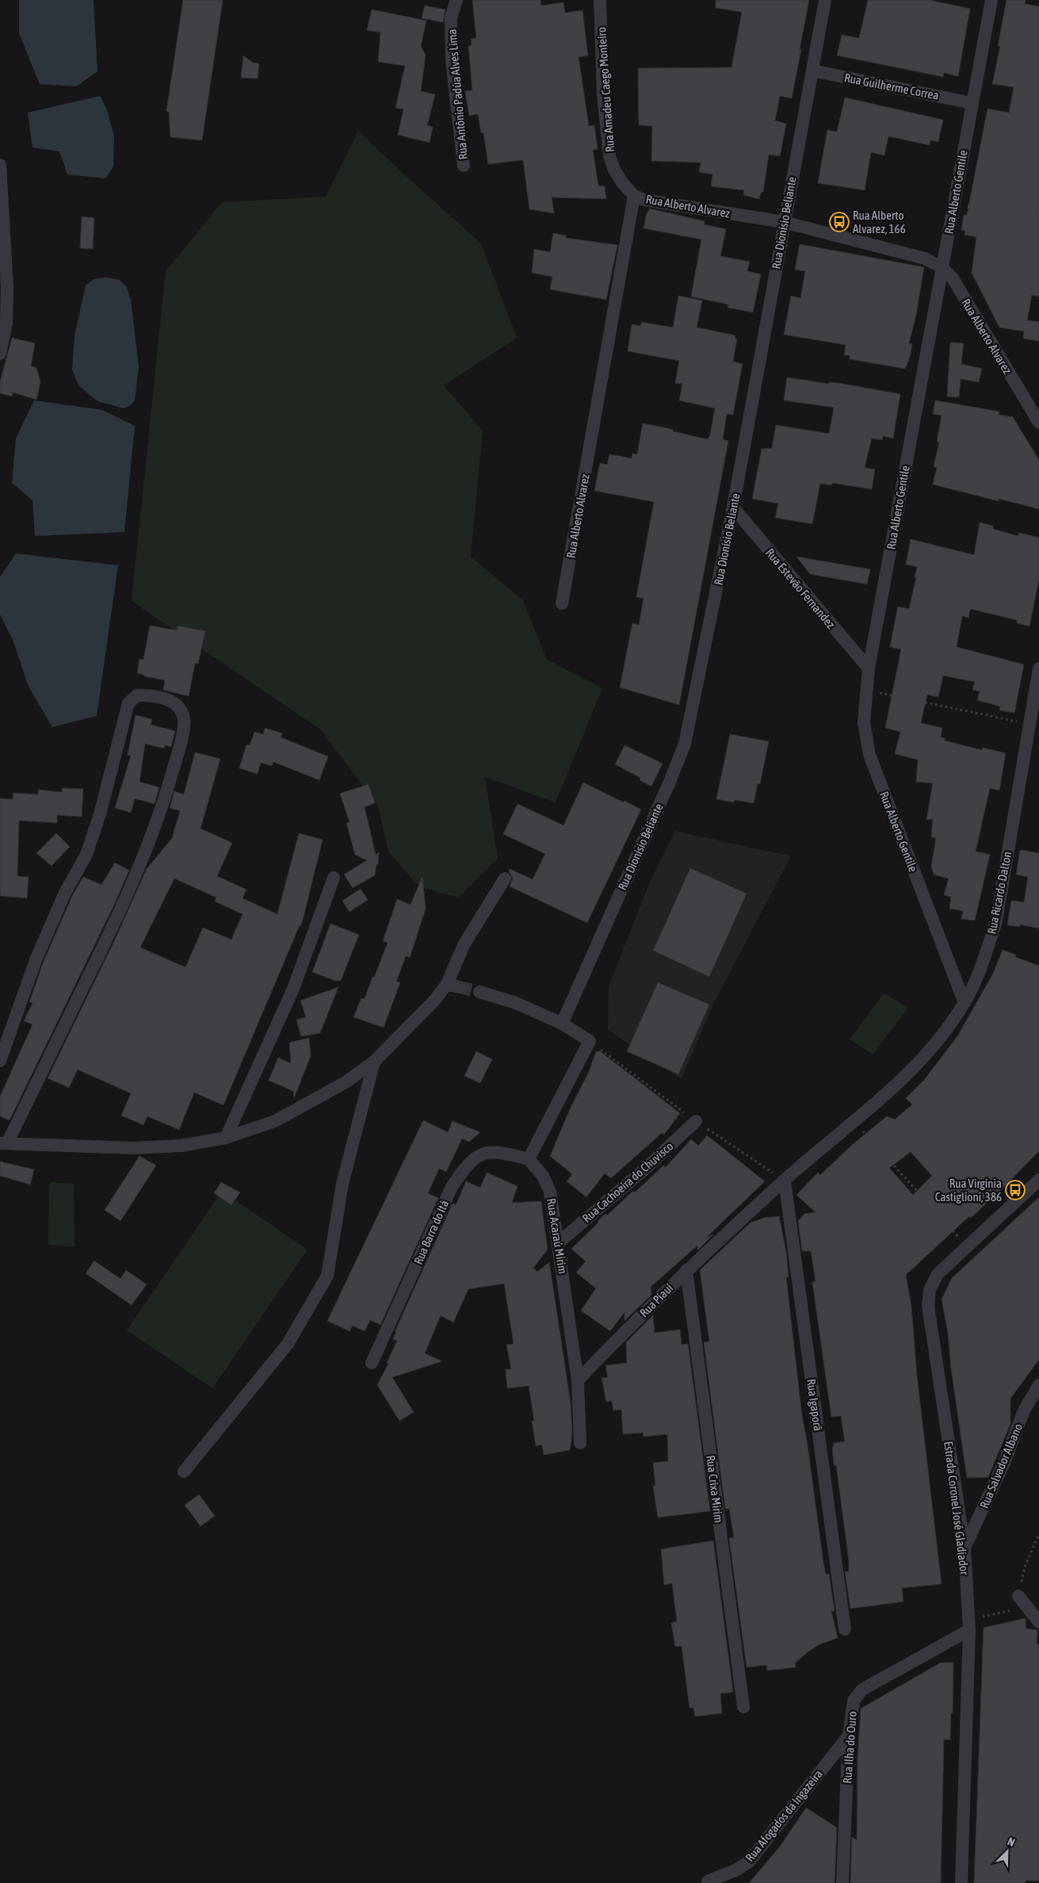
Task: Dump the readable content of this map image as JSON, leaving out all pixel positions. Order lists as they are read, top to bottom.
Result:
{
  "streets": {
    "street": [
      "Rua Guilherme Correa",
      "Rua Amadeu Caego Monteiro",
      "Rua Antônio Padúa Alves Lima",
      "Rua Alberto Gentile",
      "Rua Alberto Alvarez",
      "Rua Dionísio Beliante",
      "Rua Estevão Fernandez",
      "Rua Ricardo Dalton",
      "Rua Cachoeira do Chuvisco",
      "Rua Barra do Itá",
      "Rua Acaraú Mirim",
      "Rua Piauí",
      "Rua Igaporã",
      "Rua Salvador Albano",
      "Rua Crixa Mirim",
      "Estrada Coronel José Gladiador",
      "Rua Ilha do Ouro",
      "Rua Afogados da Ingazeira"
    ]
  },
  "crossings": [
    ["Rua Guilherme Correa", "Rua Alberto Gentile"],
    ["Rua Guilherme Correa", "Rua Dionísio Beliante"],
    ["Rua Amadeu Caego Monteiro", "Rua Alberto Alvarez"],
    ["Rua Alberto Gentile", "Rua Alberto Alvarez"],
    ["Rua Alberto Gentile", "Rua Estevão Fernandez"],
    ["Rua Alberto Gentile", "Rua Ricardo Dalton"],
    ["Rua Alberto Alvarez", "Rua Dionísio Beliante"],
    ["Rua Dionísio Beliante", "Rua Estevão Fernandez"],
    ["Rua Ricardo Dalton", "Rua Piauí"],
    ["Rua Ricardo Dalton", "Rua Igaporã"],
    ["Rua Cachoeira do Chuvisco", "Rua Acaraú Mirim"],
    ["Rua Barra do Itá", "Rua Acaraú Mirim"],
    ["Rua Acaraú Mirim", "Rua Piauí"],
    ["Rua Piauí", "Rua Igaporã"],
    ["Rua Piauí", "Rua Crixa Mirim"],
    ["Rua Salvador Albano", "Estrada Coronel José Gladiador"],
    ["Estrada Coronel José Gladiador", "Rua Ilha do Ouro"],
    ["Rua Ilha do Ouro", "Rua Afogados da Ingazeira"]
  ],
  "places": {
    "bus stop": ["Rua Alberto Alvarez, 166", "Rua Virgínia Castiglioni, 386"]
  },
  "north": "top right"
}
